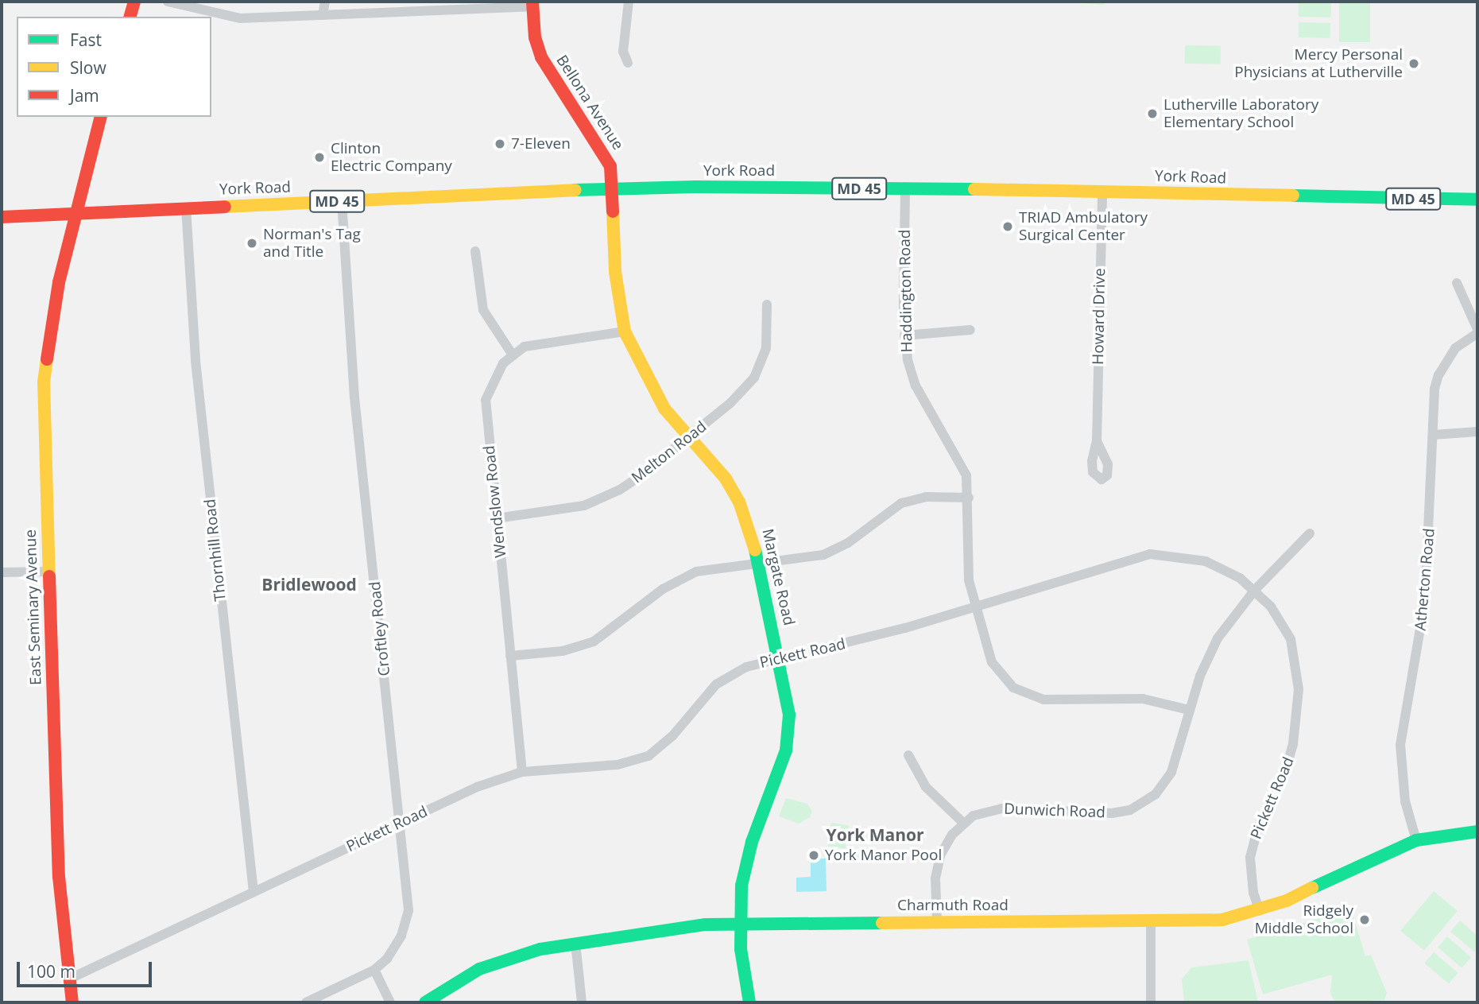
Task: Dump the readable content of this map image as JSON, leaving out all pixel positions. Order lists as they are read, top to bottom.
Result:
{
  "streets": {
    "street": [
      "Bellona Avenue",
      "York Road",
      "MD 45",
      "Haddington Road",
      "Howard Drive",
      "Melton Road",
      "Wendslow Road",
      "Thornhill Road",
      "Margate Road",
      "Atherton Road",
      "East Seminary Avenue",
      "Croftley Road",
      "Pickett Road",
      "Dunwich Road",
      "Charmuth Road"
    ]
  },
  "crossings": [
    ["Bellona Avenue", "York Road"],
    ["Bellona Avenue", "Margate Road"],
    ["York Road", "Haddington Road"],
    ["York Road", "Howard Drive"],
    ["York Road", "Thornhill Road"],
    ["York Road", "Margate Road"],
    ["York Road", "East Seminary Avenue"],
    ["York Road", "Croftley Road"],
    ["Haddington Road", "Pickett Road"],
    ["Haddington Road", "Dunwich Road"],
    ["Melton Road", "Wendslow Road"],
    ["Melton Road", "Margate Road"],
    ["Wendslow Road", "Margate Road"],
    ["Wendslow Road", "Pickett Road"],
    ["Thornhill Road", "Pickett Road"],
    ["Margate Road", "Pickett Road"],
    ["Margate Road", "Charmuth Road"],
    ["Atherton Road", "Charmuth Road"],
    ["East Seminary Avenue", "Pickett Road"],
    ["Croftley Road", "Pickett Road"],
    ["Pickett Road", "Dunwich Road"],
    ["Pickett Road", "Charmuth Road"],
    ["Dunwich Road", "Charmuth Road"]
  ],
  "districts": ["Bridlewood", "York Manor"],
  "places": [
    "Mercy Personal Physicians at Lutherville",
    "Lutherville Laboratory Elementary School",
    "7-Eleven",
    "Clinton Electric Company",
    "TRIAD Ambulatory Surgical Center",
    "Norman's Tag and Title",
    "York Manor Pool",
    "Ridgely Middle School"
  ],
  "legend": ["Fast", "Slow", "Jam"],
  "scale_bar": "100 m"
}
